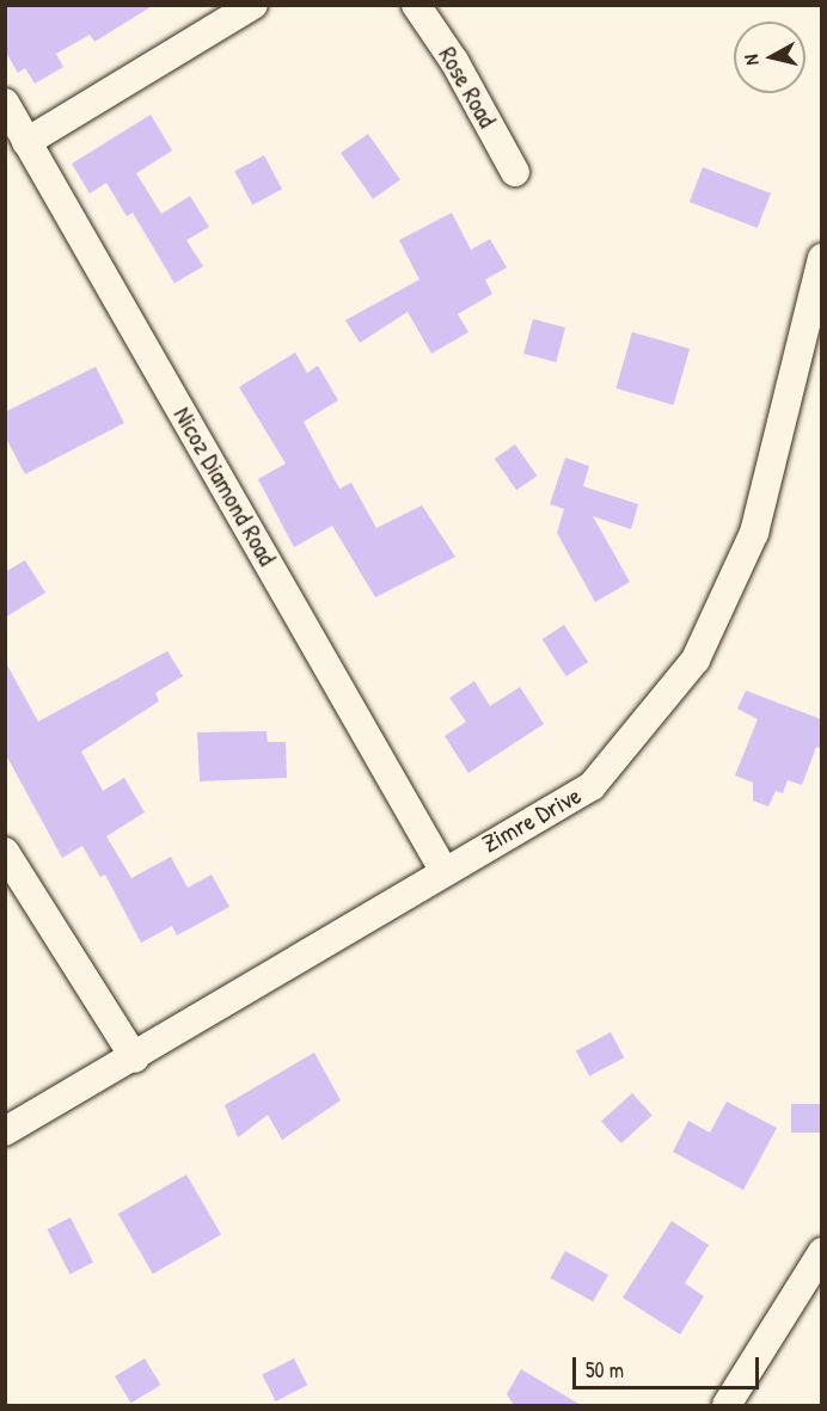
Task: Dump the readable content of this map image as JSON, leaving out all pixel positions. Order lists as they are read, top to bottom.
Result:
{
  "streets": {
    "street": ["Rose Road", "Nicoz Diamond Road", "Zimre Drive"]
  },
  "crossings": [
    ["Nicoz Diamond Road", "Zimre Drive"]
  ],
  "scale_bar": "50 m",
  "north": "left"
}
